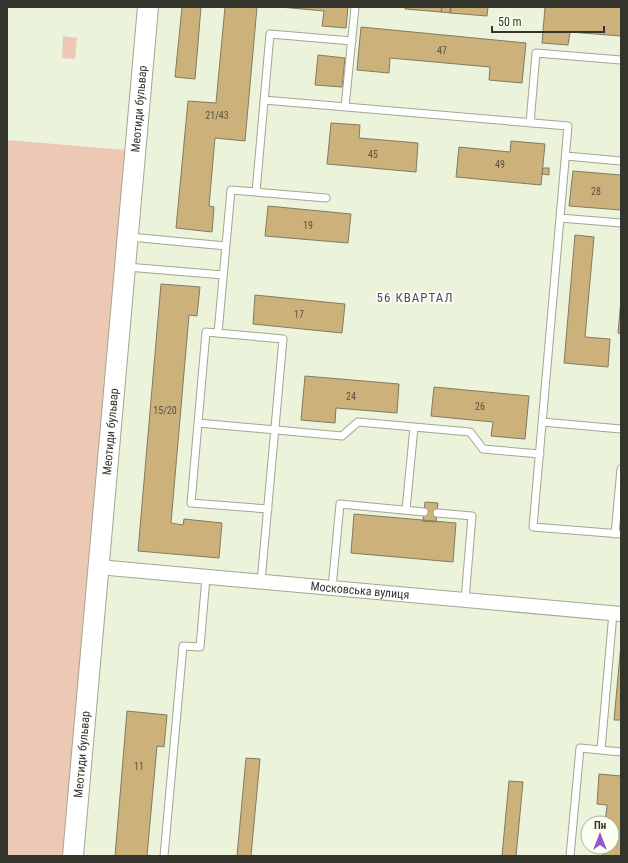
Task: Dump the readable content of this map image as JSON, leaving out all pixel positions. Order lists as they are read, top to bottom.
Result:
{
  "streets": {
    "street": ["Меотиди бульвар", "Московська вулиця"]
  },
  "crossings": [
    ["Меотиди бульвар", "Московська вулиця"]
  ],
  "districts": ["56 КВАРТАЛ"],
  "house_numbers": [
    "47",
    "21/43",
    "45",
    "49",
    "28",
    "19",
    "17",
    "24",
    "26",
    "15/20",
    "11"
  ],
  "scale_bar": "50 m",
  "north": "top"
}
